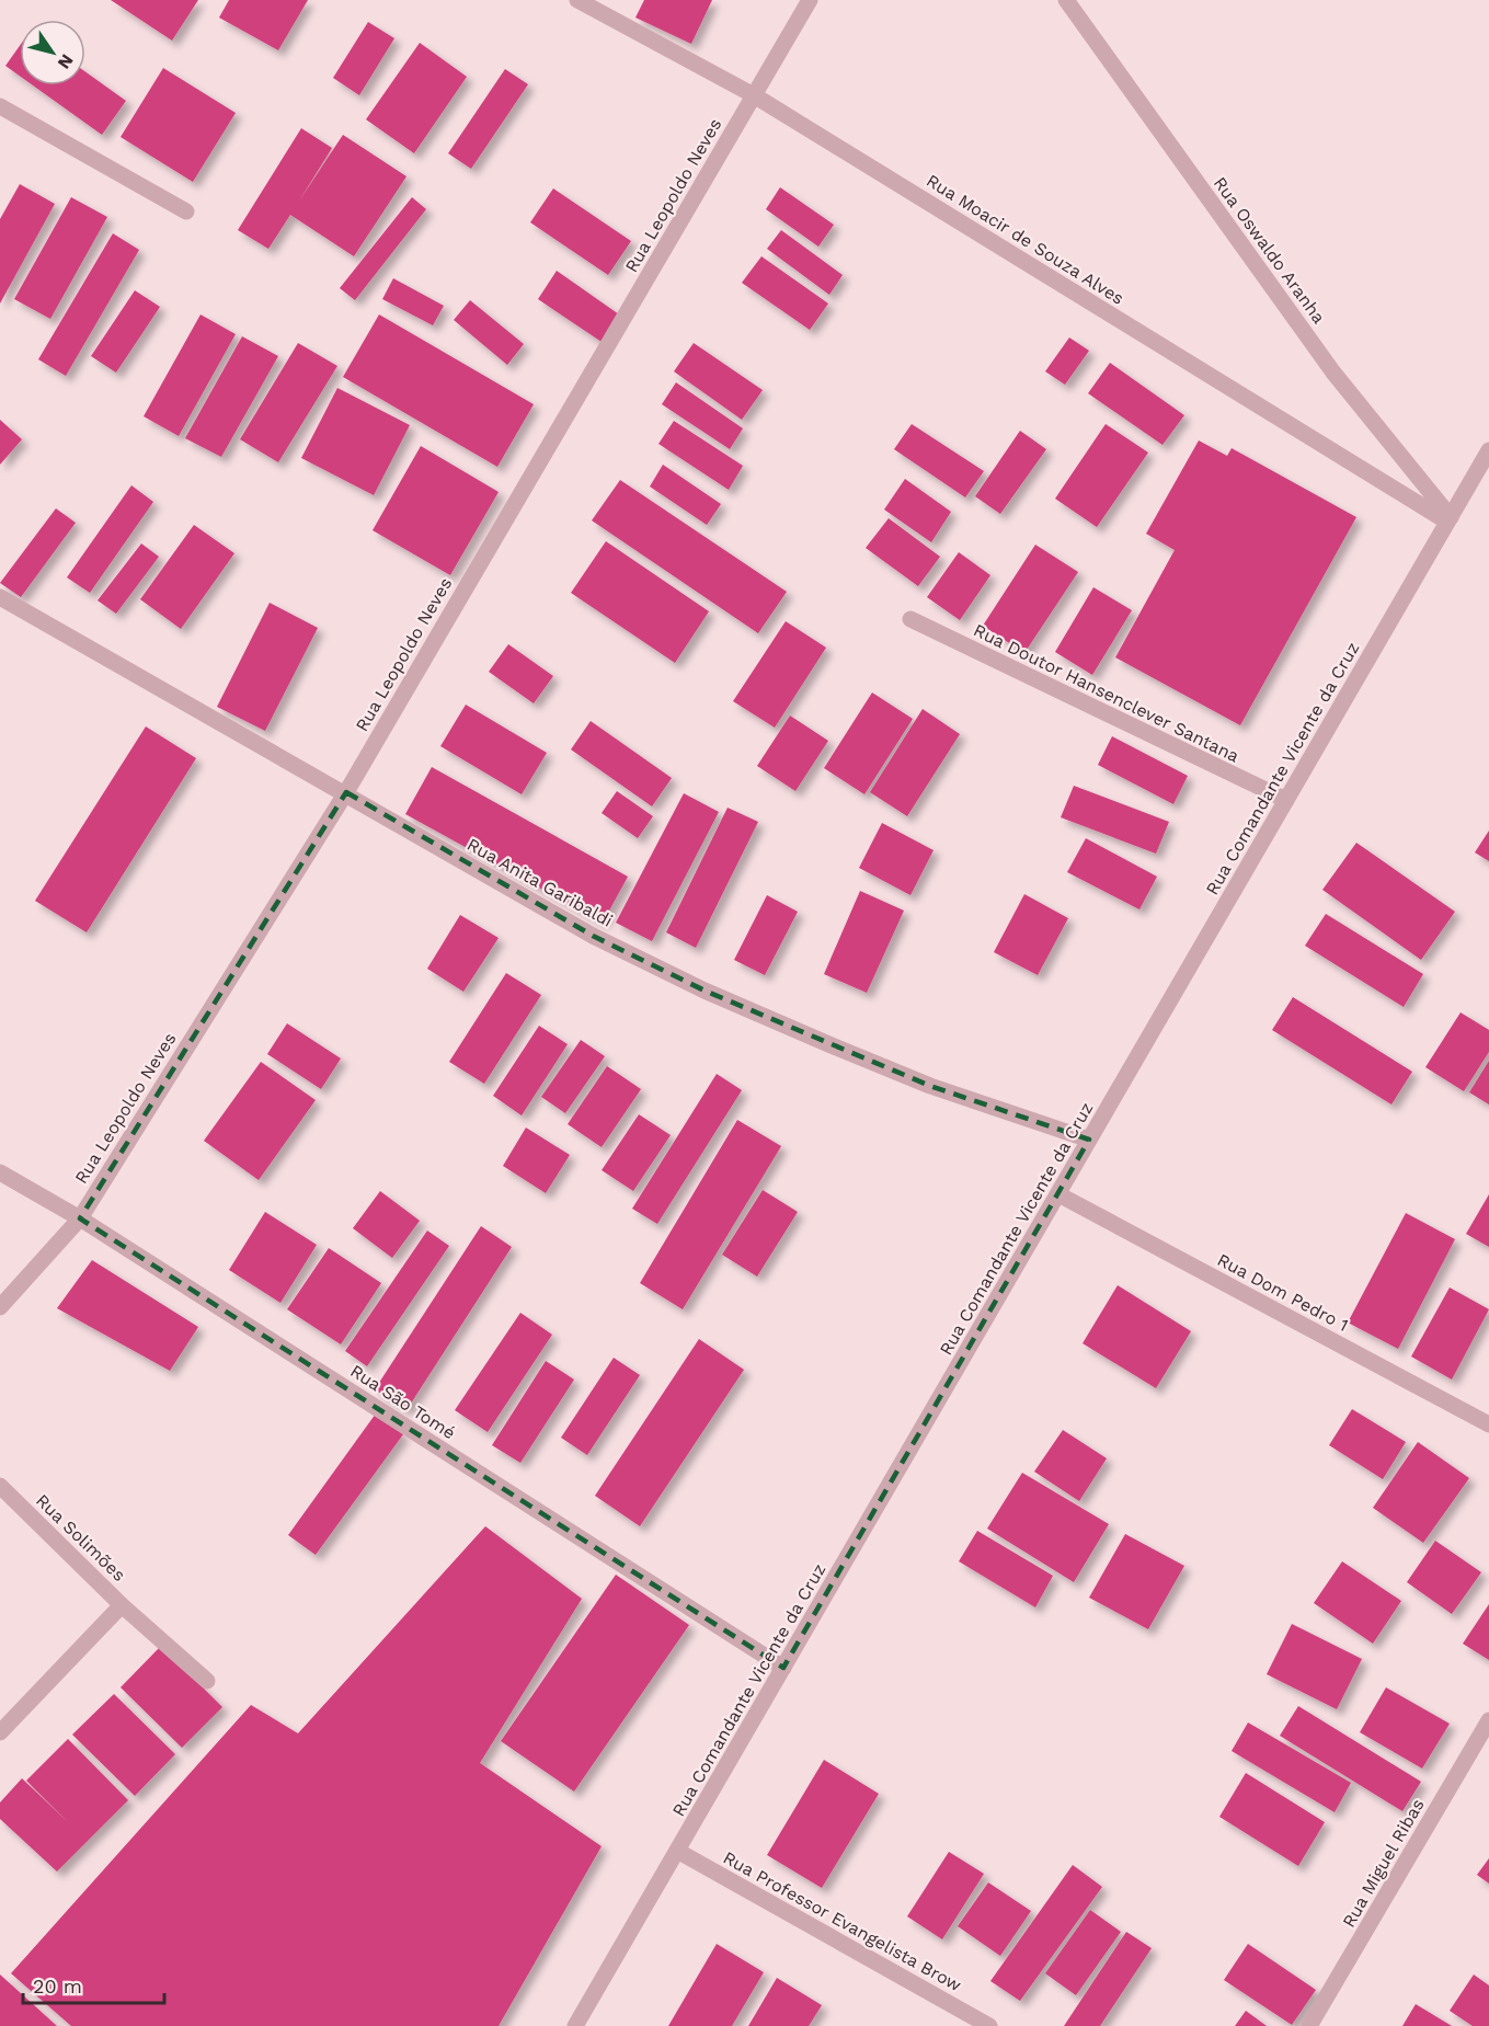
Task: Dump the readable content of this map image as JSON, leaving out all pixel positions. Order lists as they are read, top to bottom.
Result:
{
  "streets": {
    "street": [
      "Rua Leopoldo Neves",
      "Rua Moacir de Souza Alves",
      "Rua Oswaldo Aranha",
      "Rua Doutor Hansenclever Santana",
      "Rua Comandante Vicente da Cruz",
      "Rua Anita Garibaldi",
      "Rua Dom Pedro 1",
      "Rua São Tomé",
      "Rua Solimões",
      "Rua Miguel Ribas",
      "Rua Professor Evangelista Brow"
    ]
  },
  "crossings": [
    ["Rua Leopoldo Neves", "Rua Moacir de Souza Alves"],
    ["Rua Leopoldo Neves", "Rua Anita Garibaldi"],
    ["Rua Leopoldo Neves", "Rua São Tomé"],
    ["Rua Moacir de Souza Alves", "Rua Oswaldo Aranha"],
    ["Rua Moacir de Souza Alves", "Rua Comandante Vicente da Cruz"],
    ["Rua Oswaldo Aranha", "Rua Comandante Vicente da Cruz"],
    ["Rua Doutor Hansenclever Santana", "Rua Comandante Vicente da Cruz"],
    ["Rua Comandante Vicente da Cruz", "Rua Anita Garibaldi"],
    ["Rua Comandante Vicente da Cruz", "Rua Dom Pedro 1"],
    ["Rua Comandante Vicente da Cruz", "Rua São Tomé"],
    ["Rua Comandante Vicente da Cruz", "Rua Professor Evangelista Brow"]
  ],
  "scale_bar": "20 m",
  "north": "bottom right"
}
